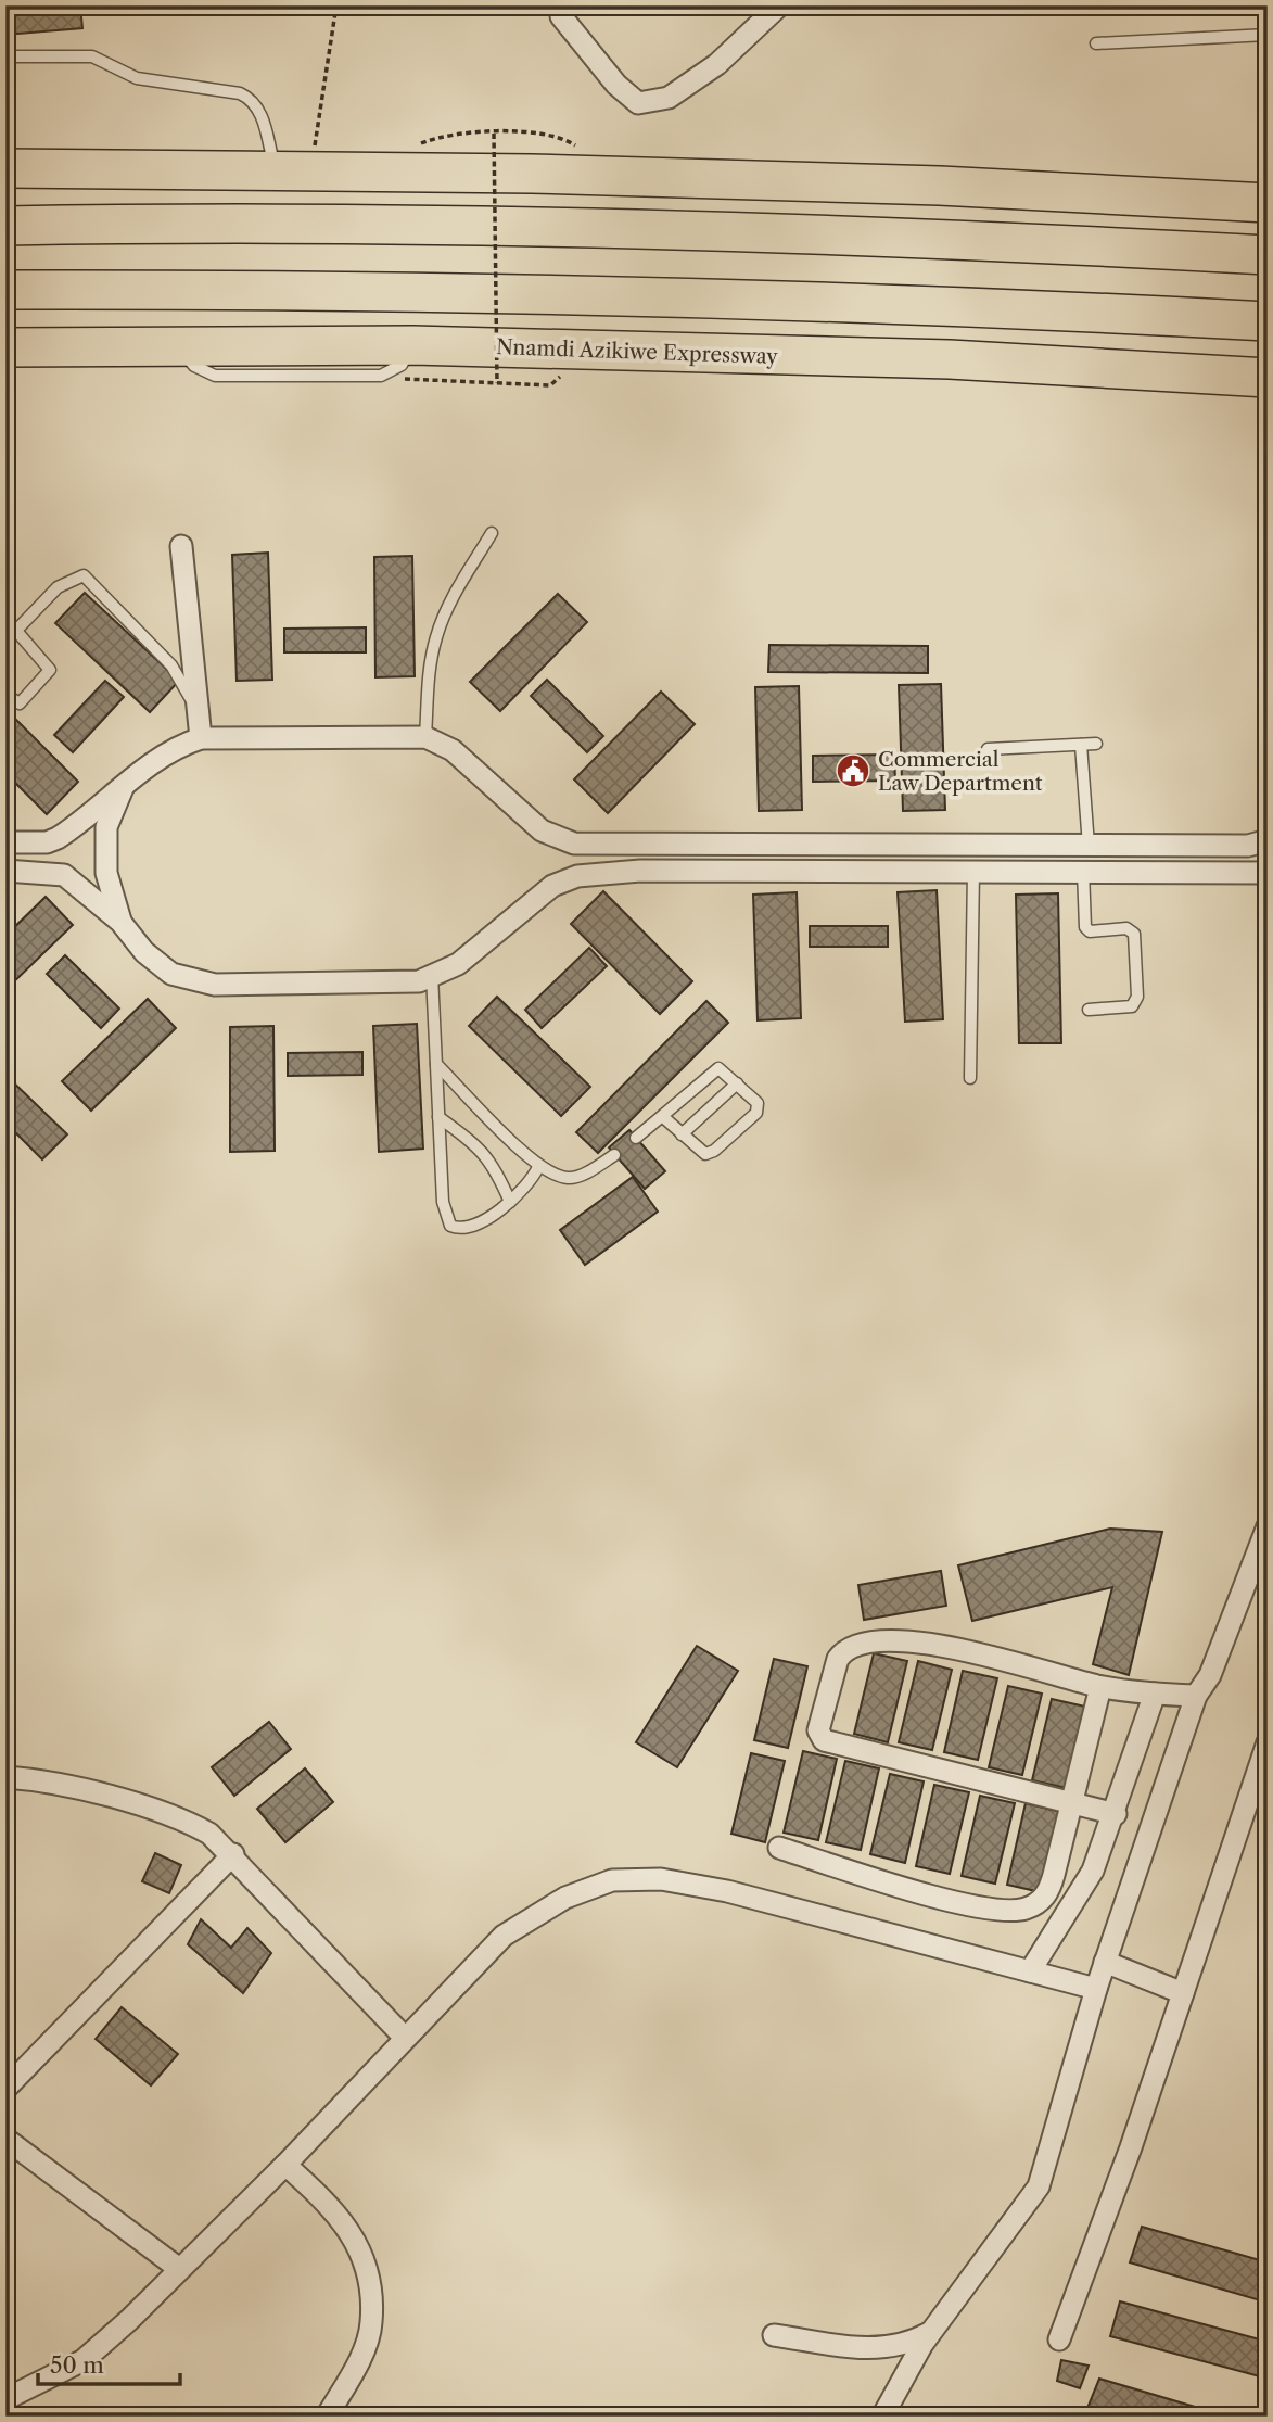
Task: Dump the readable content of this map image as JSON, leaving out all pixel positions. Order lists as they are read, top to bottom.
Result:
{
  "streets": {
    "highway": ["Nnamdi Azikiwe Expressway"]
  },
  "places": {
    "public building": ["Commercial Law Department"]
  },
  "scale_bar": "50 m"
}
